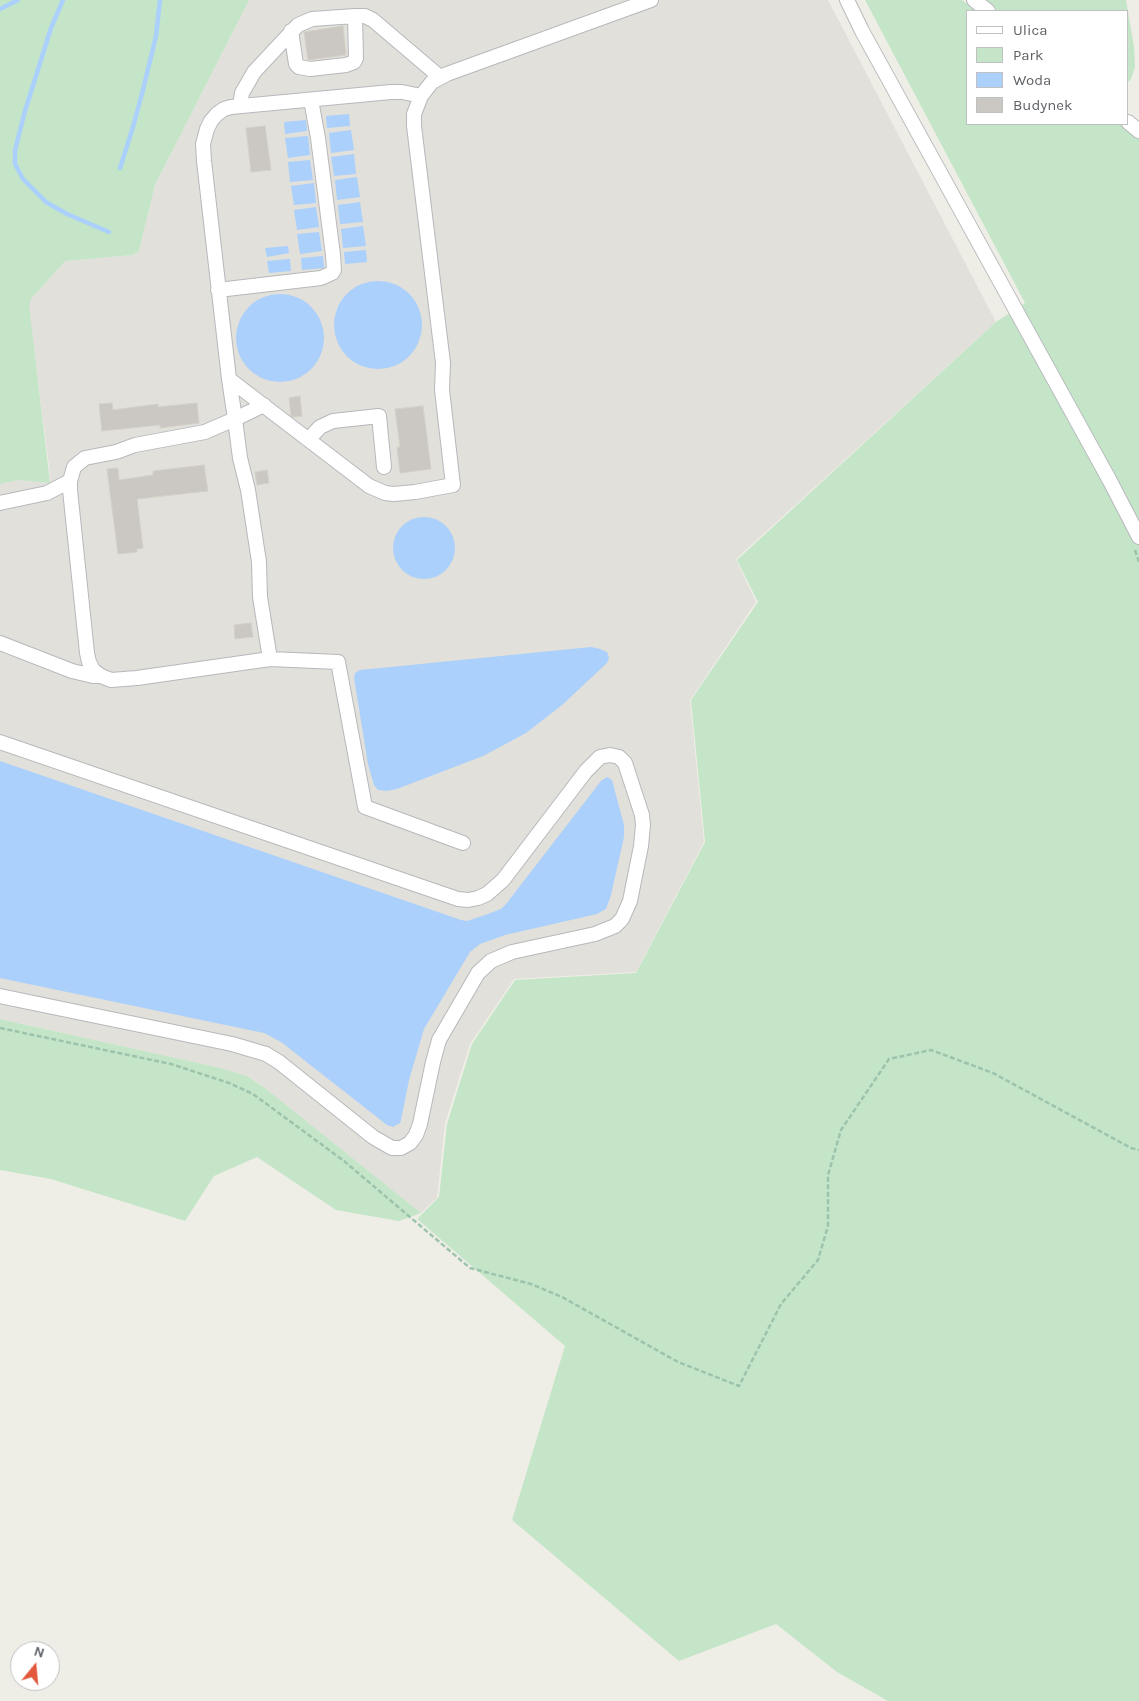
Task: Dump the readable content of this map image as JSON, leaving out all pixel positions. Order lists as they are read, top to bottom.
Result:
{
  "legend": [
    "Ulica",
    "Park",
    "Woda",
    "Budynek"
  ],
  "north": "top"
}
